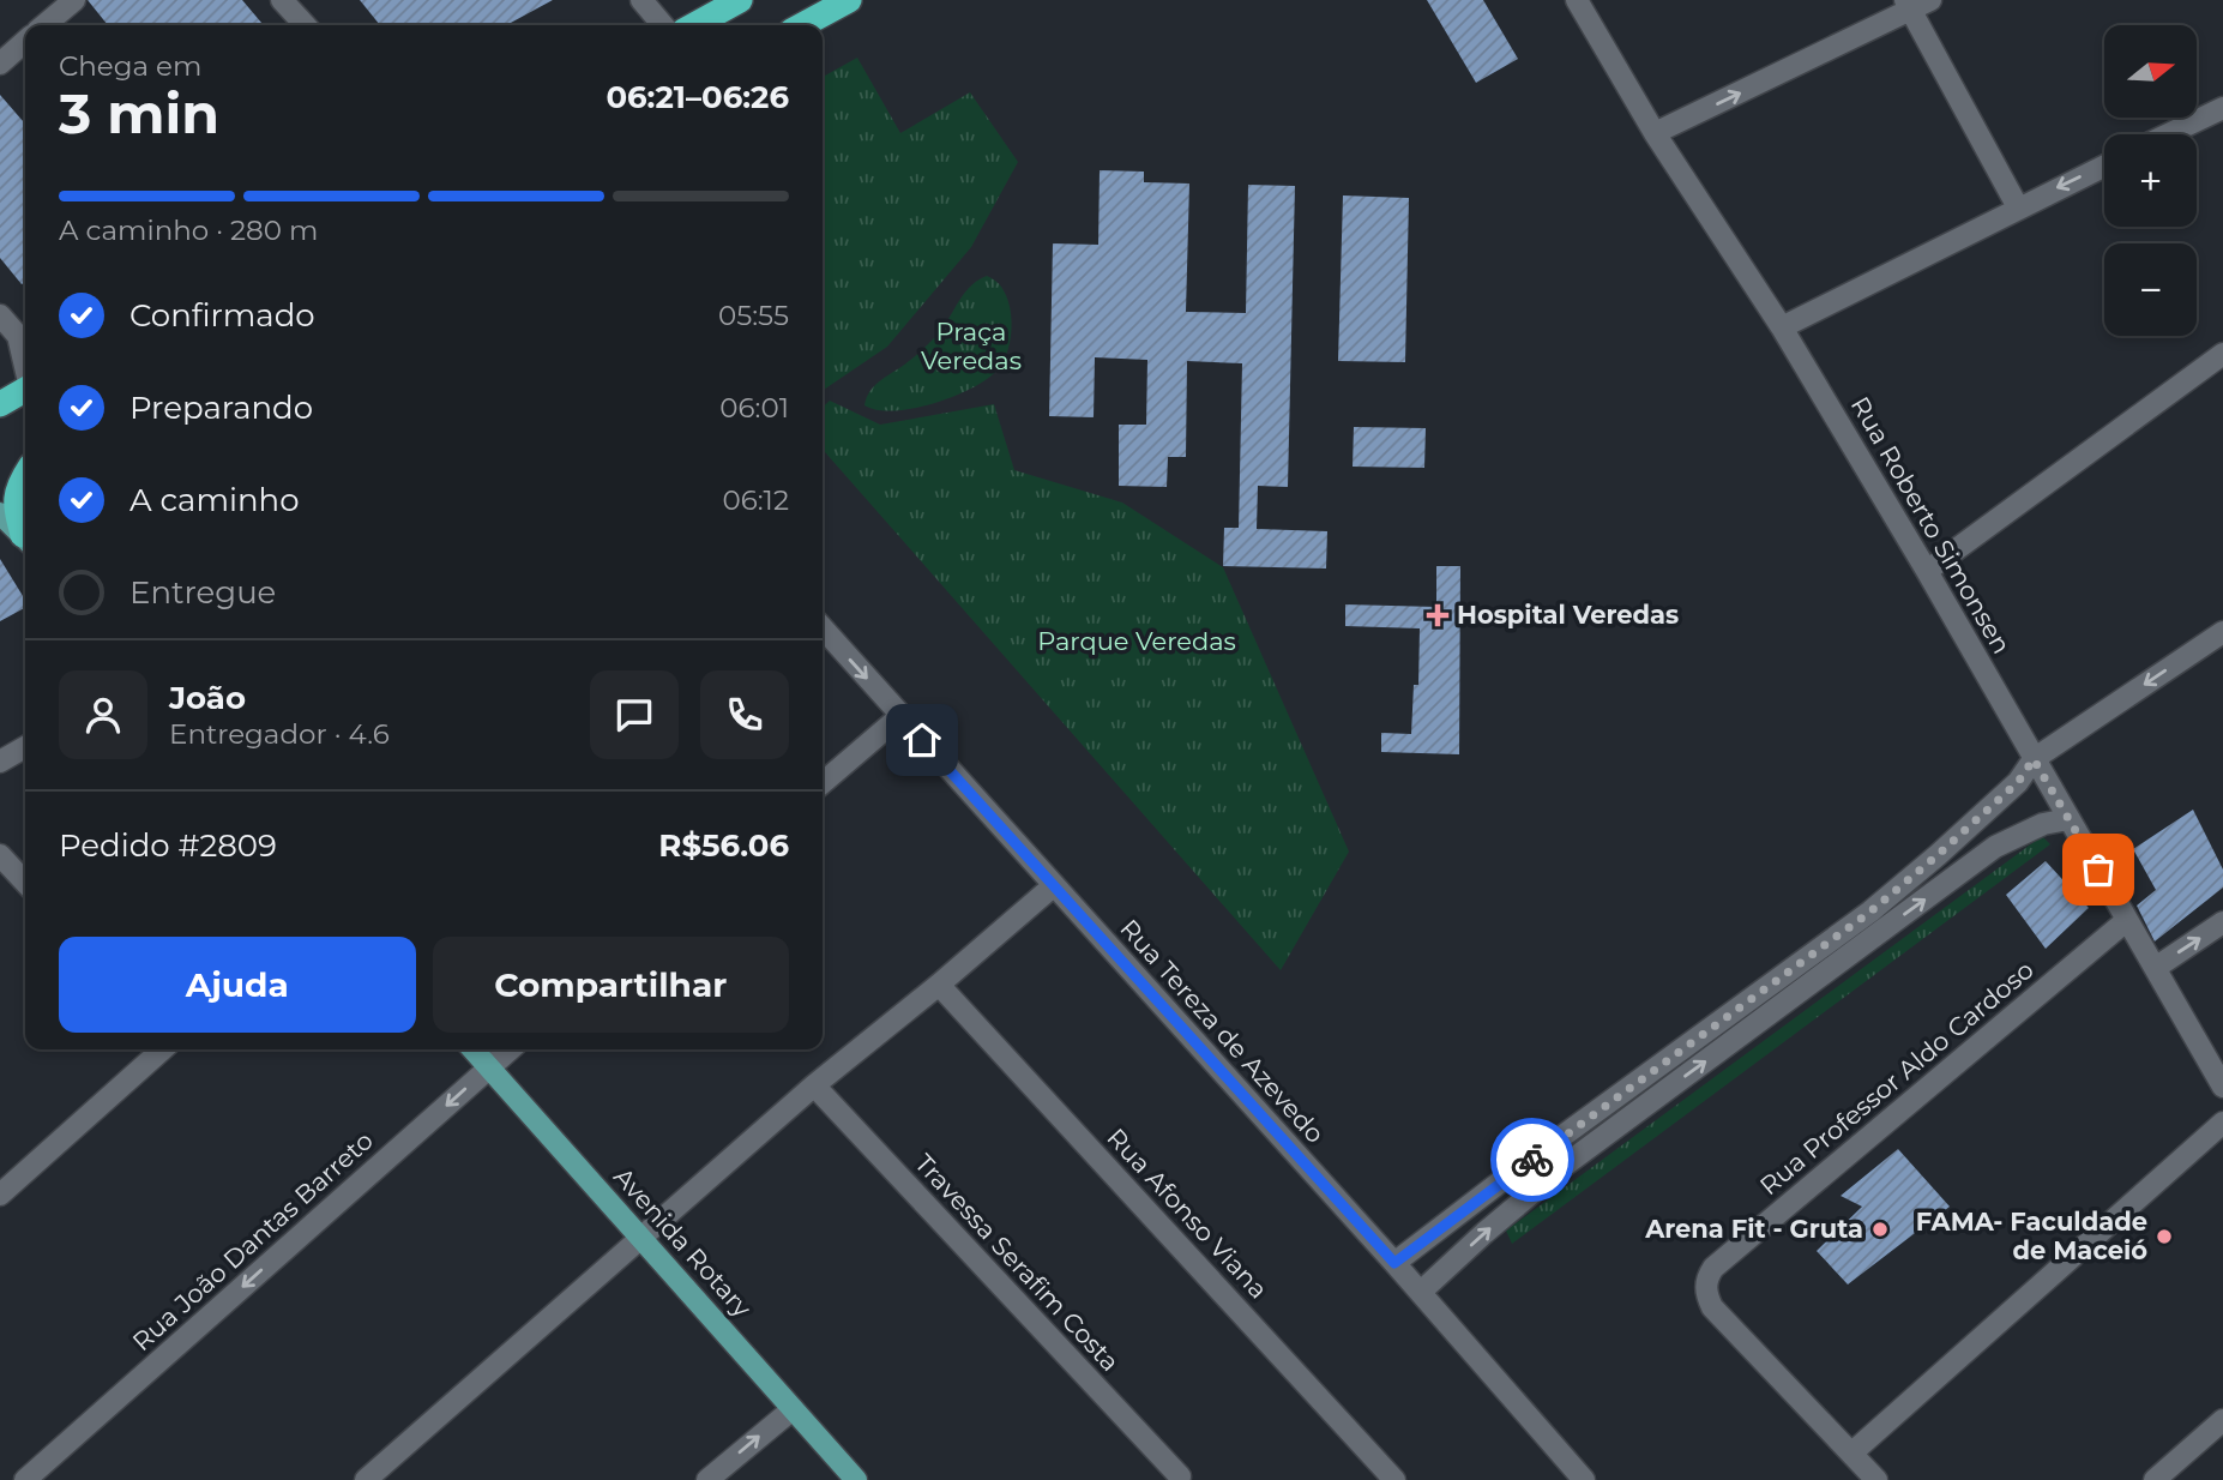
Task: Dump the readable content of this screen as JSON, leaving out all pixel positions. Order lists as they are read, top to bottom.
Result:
{
  "streets": {
    "main road": ["Avenida Rotary"],
    "street": [
      "Rua Roberto Simonsen",
      "Rua Tereza de Azevedo",
      "Rua Professor Aldo Cardoso",
      "Rua Afonso Viana",
      "Rua João Dantas Barreto",
      "Travessa Serafim Costa"
    ]
  },
  "crossings": [
    ["Rua Roberto Simonsen", "Rua Professor Aldo Cardoso"],
    ["Rua João Dantas Barreto", "Avenida Rotary"]
  ],
  "one_way": ["Rua João Dantas Barreto"],
  "parks": ["Praça Veredas", "Parque Veredas"],
  "places": {
    "health": ["Hospital Veredas"],
    "other": ["Arena Fit - Gruta", "FAMA- Faculdade de Maceió"]
  },
  "north": "right",
  "page": {
    "map_buttons": ["+", "−"],
    "heading": ["3 min", "Chega em", "06:21–06:26"],
    "panel": [
      "João",
      "Entregador · 4.6",
      "Pedido #2809",
      "R$56.06"
    ],
    "bar": "A caminho · 280 m",
    "list": [
      ["Confirmado", "05:55"],
      ["Preparando", "06:01"],
      ["A caminho", "06:12"],
      "Entregue"
    ],
    "buttons": ["Ajuda", "Compartilhar"]
  }
}
